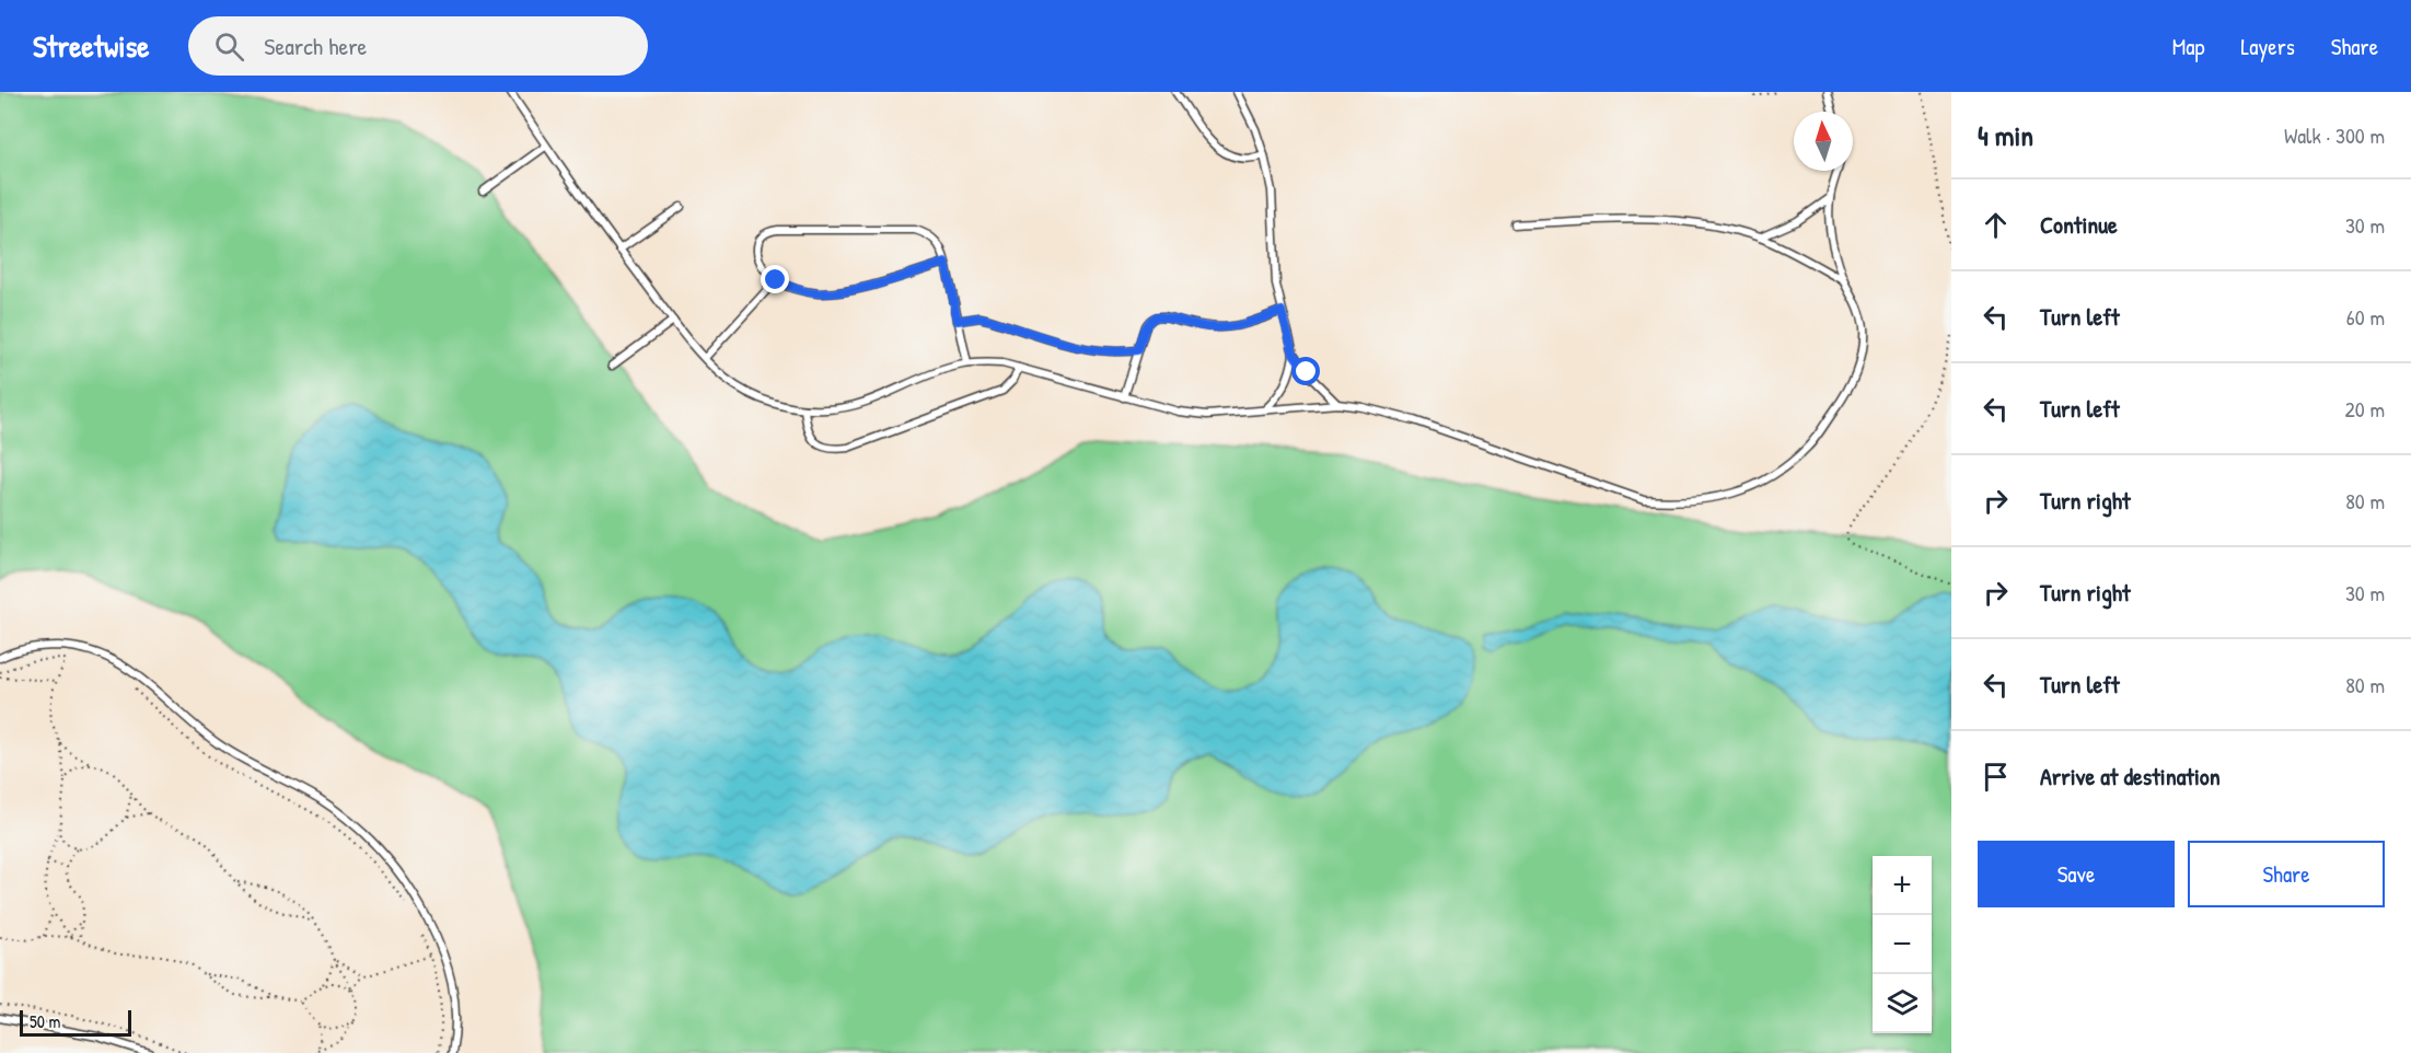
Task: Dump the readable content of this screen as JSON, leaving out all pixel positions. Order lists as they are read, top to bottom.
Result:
{
  "scale_bar": "50 m",
  "north": "top",
  "page": {
    "header": "Streetwise",
    "search": "Search here",
    "nav": ["Map", "Layers", "Share"],
    "heading": ["4 min", "Walk · 300 m"],
    "list": [
      ["Continue", "30 m"],
      ["Turn left", "60 m"],
      ["Turn left", "20 m"],
      ["Turn right", "80 m"],
      ["Turn right", "30 m"],
      ["Turn left", "80 m"],
      "Arrive at destination"
    ],
    "buttons": ["Save", "Share"],
    "map_buttons": ["+", "−"],
    "scale": "50 m"
  }
}
